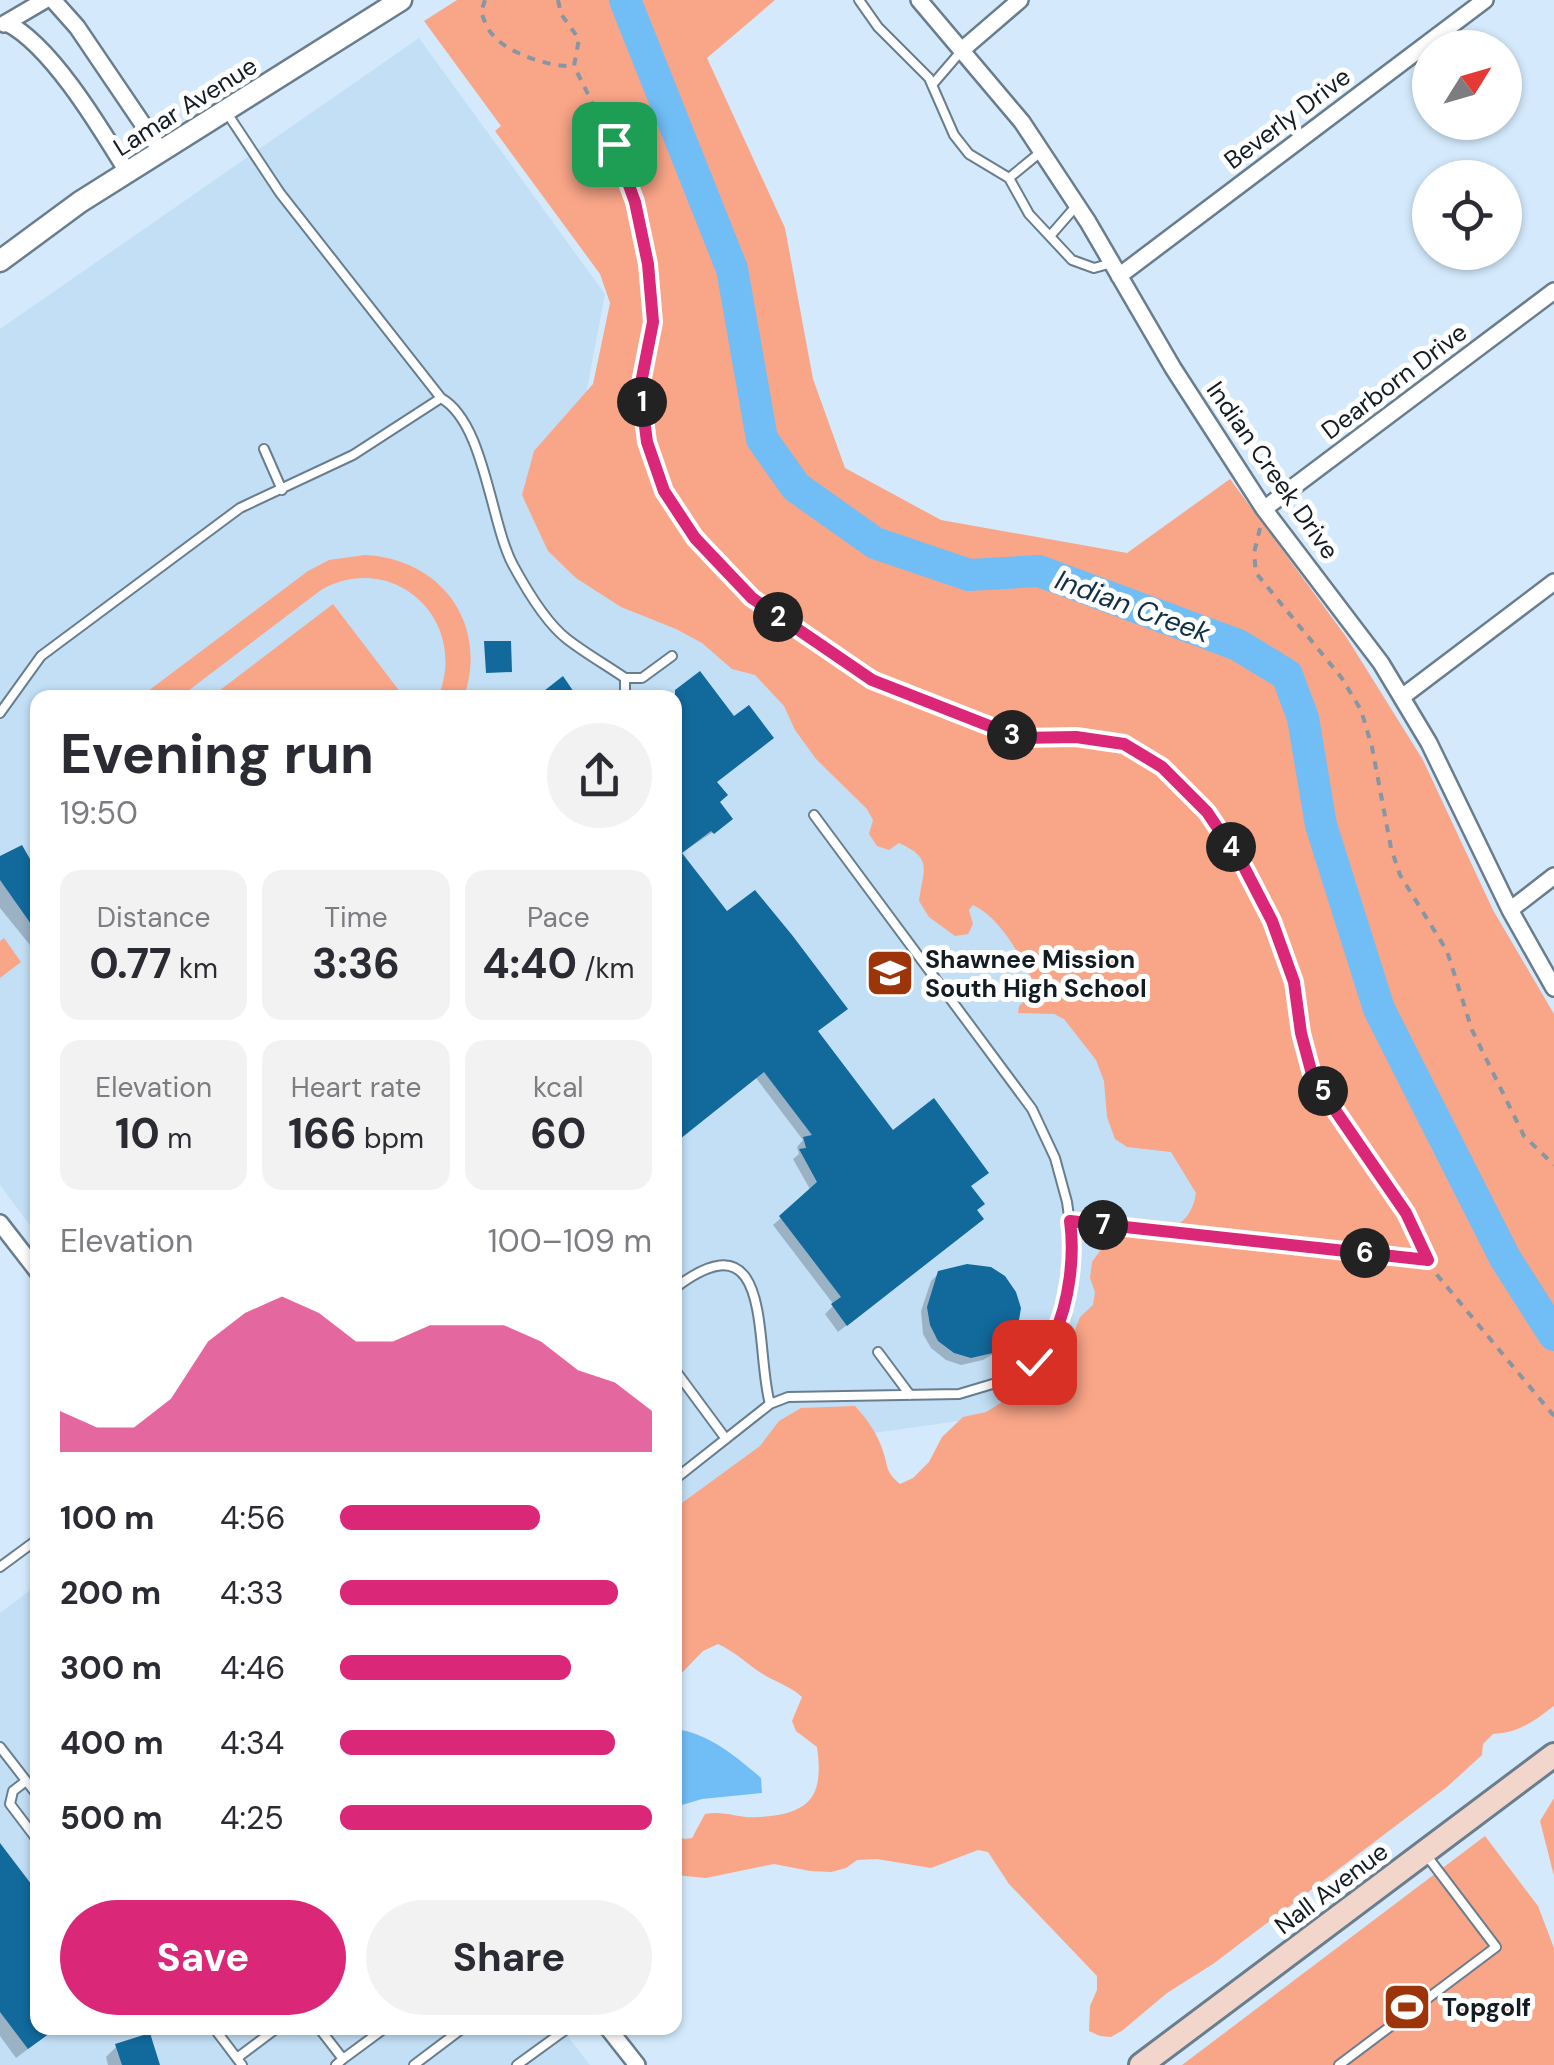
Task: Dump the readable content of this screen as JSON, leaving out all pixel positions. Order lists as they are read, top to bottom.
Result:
{
  "streets": {
    "main road": ["Nall Avenue"],
    "street": [
      "Lamar Avenue",
      "Beverly Drive",
      "Dearborn Drive",
      "Indian Creek Drive"
    ]
  },
  "crossings": [
    ["Beverly Drive", "Indian Creek Drive"],
    ["Dearborn Drive", "Indian Creek Drive"]
  ],
  "water": ["Indian Creek"],
  "places": {
    "school or university": ["Shawnee Mission South High School"],
    "sports": ["Topgolf"]
  },
  "north": "top right",
  "page": {
    "pins": [
      "1",
      "2",
      "3",
      "4",
      "5",
      "7",
      "6"
    ],
    "heading": ["Evening run", "19:50"],
    "stats": [
      ["Distance", "0.77 km"],
      ["Time", "3:36"],
      ["Pace", "4:40 /km"],
      ["Elevation", "10 m"],
      ["Heart rate", "166 bpm"],
      ["kcal", "60"]
    ],
    "chart": ["Elevation", "100–109 m"],
    "list": [
      {
        "name": "100 m",
        "note": "4:56"
      },
      {
        "name": "200 m",
        "note": "4:33"
      },
      {
        "name": "300 m",
        "note": "4:46"
      },
      {
        "name": "400 m",
        "note": "4:34"
      },
      {
        "name": "500 m",
        "note": "4:25"
      }
    ],
    "buttons": ["Save", "Share"]
  }
}
